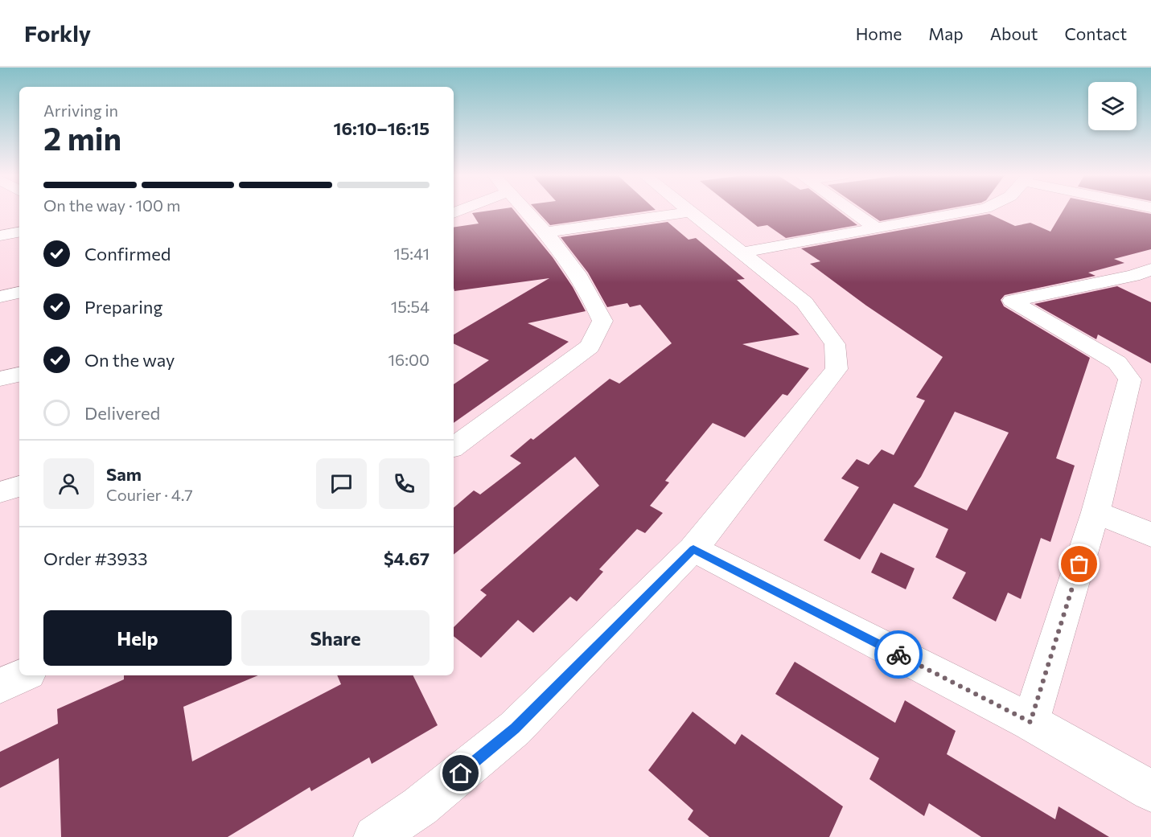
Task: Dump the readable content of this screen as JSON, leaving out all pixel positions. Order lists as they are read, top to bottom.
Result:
{
  "page": {
    "header": "Forkly",
    "nav": [
      "Home",
      "Map",
      "About",
      "Contact"
    ],
    "heading": ["2 min", "Arriving in", "16:10–16:15"],
    "panel": [
      "Sam",
      "Courier · 4.7",
      "Order #3933",
      "$4.67"
    ],
    "bar": "On the way · 100 m",
    "list": [
      ["Confirmed", "15:41"],
      ["Preparing", "15:54"],
      ["On the way", "16:00"],
      "Delivered"
    ],
    "buttons": ["Help", "Share"]
  }
}
